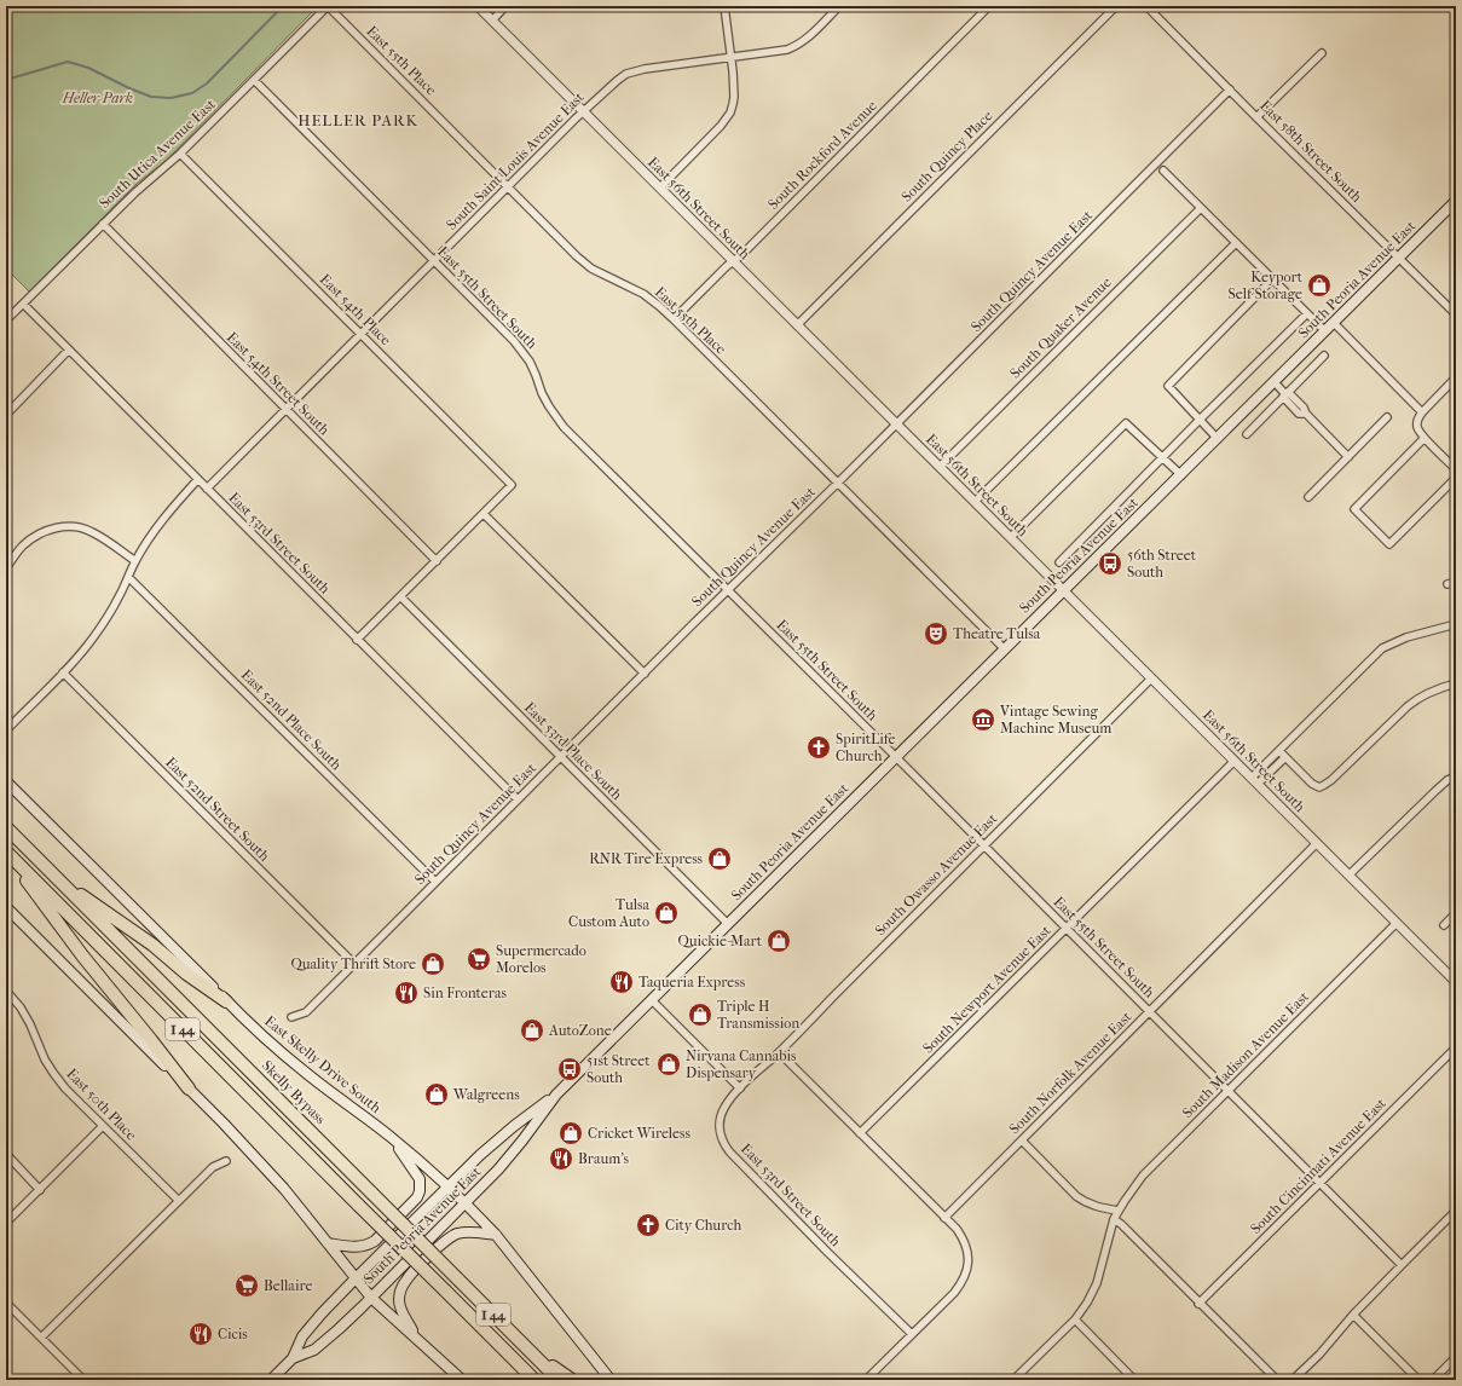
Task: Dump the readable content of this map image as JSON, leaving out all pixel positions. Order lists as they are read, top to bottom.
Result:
{
  "streets": {
    "highway": ["I 44", "Skelly Bypass"],
    "main road": ["South Peoria Avenue East", "East Skelly Drive South"],
    "street": [
      "East 55th Place",
      "East 58th Street South",
      "South Utica Avenue East",
      "South Rockford Avenue",
      "South Quincy Place",
      "South Saint Louis Avenue East",
      "East 56th Street South",
      "South Quincy Avenue East",
      "East 55th Street South",
      "East 54th Place",
      "South Quaker Avenue",
      "East 54th Street South",
      "East 53rd Street South",
      "East 52nd Place South",
      "East 53rd Place South",
      "East 52nd Street South",
      "South Owasso Avenue East",
      "South Newport Avenue East",
      "South Madison Avenue East",
      "South Norfolk Avenue East",
      "East 50th Place",
      "South Cincinnati Avenue East"
    ]
  },
  "crossings": [
    ["East 55th Place", "South Utica Avenue East"],
    ["East 55th Place", "South Rockford Avenue"],
    ["East 55th Place", "South Saint Louis Avenue East"],
    ["East 55th Place", "South Quincy Avenue East"],
    ["East 55th Place", "South Peoria Avenue East"],
    ["East 58th Street South", "South Quincy Avenue East"],
    ["East 58th Street South", "South Peoria Avenue East"],
    ["South Utica Avenue East", "East 55th Street South"],
    ["South Utica Avenue East", "East 54th Place"],
    ["South Utica Avenue East", "East 54th Street South"],
    ["South Utica Avenue East", "East 53rd Street South"],
    ["South Rockford Avenue", "East 56th Street South"],
    ["South Quincy Place", "East 56th Street South"],
    ["South Saint Louis Avenue East", "East 56th Street South"],
    ["South Saint Louis Avenue East", "East 55th Street South"],
    ["South Saint Louis Avenue East", "East 54th Place"],
    ["South Saint Louis Avenue East", "East 54th Street South"],
    ["South Saint Louis Avenue East", "East 53rd Street South"],
    ["East 56th Street South", "South Quincy Avenue East"],
    ["East 56th Street South", "South Peoria Avenue East"],
    ["East 56th Street South", "South Quaker Avenue"],
    ["East 56th Street South", "South Owasso Avenue East"],
    ["East 56th Street South", "South Newport Avenue East"],
    ["East 56th Street South", "South Madison Avenue East"],
    ["East 56th Street South", "South Norfolk Avenue East"],
    ["South Quincy Avenue East", "East 55th Street South"],
    ["South Quincy Avenue East", "East 53rd Street South"],
    ["South Quincy Avenue East", "East 52nd Place South"],
    ["South Quincy Avenue East", "East 53rd Place South"],
    ["South Quincy Avenue East", "East 52nd Street South"],
    ["South Peoria Avenue East", "East 55th Street South"],
    ["South Peoria Avenue East", "East 53rd Place South"],
    ["South Peoria Avenue East", "East Skelly Drive South"],
    ["East 55th Street South", "South Owasso Avenue East"],
    ["East 55th Street South", "South Newport Avenue East"],
    ["East 55th Street South", "South Madison Avenue East"],
    ["East 55th Street South", "South Norfolk Avenue East"],
    ["East 55th Street South", "South Cincinnati Avenue East"],
    ["East 53rd Street South", "South Owasso Avenue East"]
  ],
  "districts": ["HELLER PARK"],
  "parks": ["Heller Park"],
  "places": {
    "shop": [
      "Keyport Self Storage",
      "RNR Tire Express",
      "Tulsa Custom Auto",
      "Quickie-Mart",
      "Quality Thrift Store",
      "Triple H Transmission",
      "AutoZone",
      "Nirvana Cannabis Dispensary",
      "Walgreens",
      "Cricket Wireless"
    ],
    "bus stop": ["56th Street South", "51st Street South"],
    "theatre": ["Theatre Tulsa"],
    "museum": ["Vintage Sewing Machine Museum"],
    "church": ["SpiritLife Church", "City Church"],
    "supermarket": ["Supermercado Morelos", "Bellaire"],
    "restaurant": [
      "Taqueria Express",
      "Sin Fronteras",
      "Braum's",
      "Cicis"
    ]
  }
}
